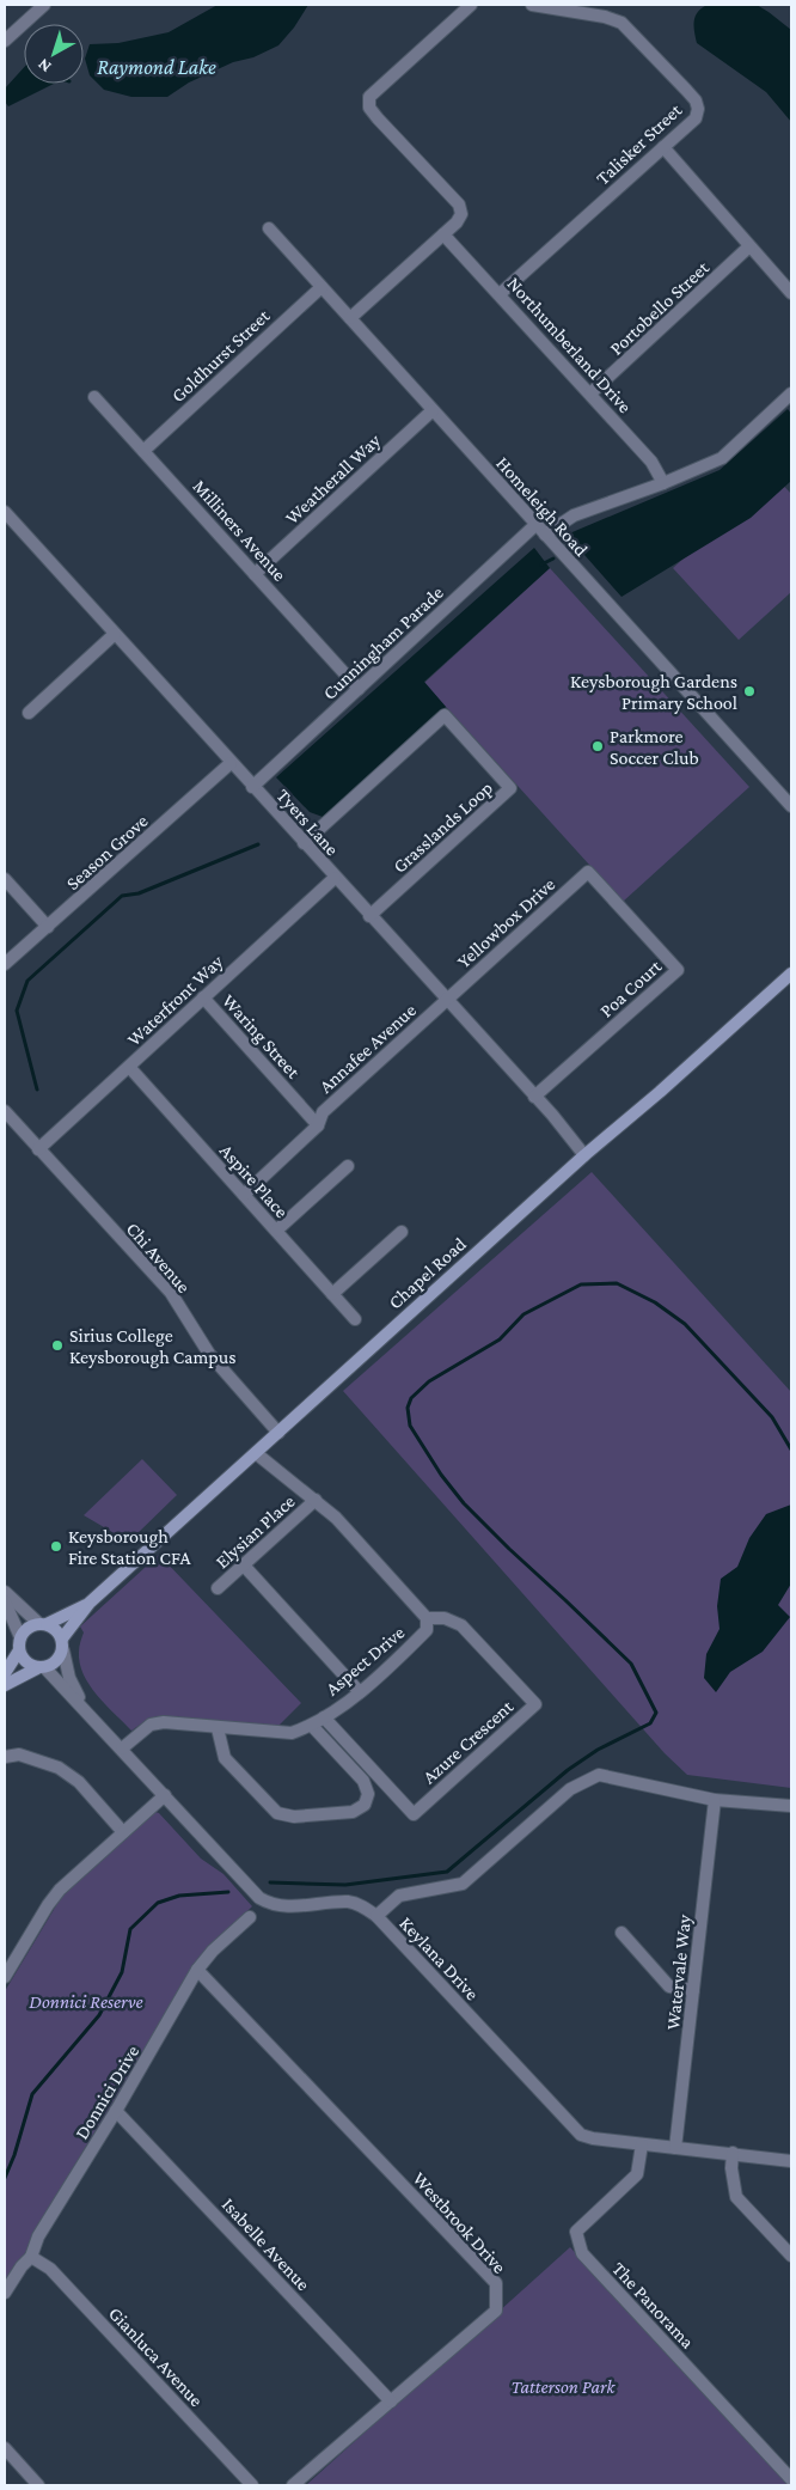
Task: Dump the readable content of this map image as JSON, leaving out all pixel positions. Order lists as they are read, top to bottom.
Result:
{
  "streets": {
    "main road": ["Chapel Road"],
    "street": [
      "Talisker Street",
      "Portobello Street",
      "Northumberland Drive",
      "Goldhurst Street",
      "Weatherall Way",
      "Homeleigh Road",
      "Milliners Avenue",
      "Cunningham Parade",
      "Tyers Lane",
      "Grasslands Loop",
      "Season Grove",
      "Yellowbox Drive",
      "Poa Court",
      "Waterfront Way",
      "Waring Street",
      "Annafee Avenue",
      "Aspire Place",
      "Chi Avenue",
      "Elysian Place",
      "Aspect Drive",
      "Azure Crescent",
      "Keylana Drive",
      "Watervale Way",
      "Donnici Drive",
      "Westbrook Drive",
      "Isabelle Avenue",
      "The Panorama",
      "Gianluca Avenue"
    ]
  },
  "crossings": [
    ["Talisker Street", "Northumberland Drive"],
    ["Portobello Street", "Northumberland Drive"],
    ["Goldhurst Street", "Homeleigh Road"],
    ["Goldhurst Street", "Milliners Avenue"],
    ["Weatherall Way", "Homeleigh Road"],
    ["Weatherall Way", "Milliners Avenue"],
    ["Homeleigh Road", "Cunningham Parade"],
    ["Milliners Avenue", "Cunningham Parade"],
    ["Cunningham Parade", "Tyers Lane"],
    ["Tyers Lane", "Grasslands Loop"],
    ["Tyers Lane", "Season Grove"],
    ["Tyers Lane", "Yellowbox Drive"],
    ["Tyers Lane", "Poa Court"],
    ["Tyers Lane", "Waterfront Way"],
    ["Tyers Lane", "Annafee Avenue"],
    ["Tyers Lane", "Chapel Road"],
    ["Yellowbox Drive", "Poa Court"],
    ["Yellowbox Drive", "Annafee Avenue"],
    ["Waterfront Way", "Waring Street"],
    ["Waterfront Way", "Aspire Place"],
    ["Waterfront Way", "Chi Avenue"],
    ["Waring Street", "Annafee Avenue"],
    ["Annafee Avenue", "Aspire Place"],
    ["Chi Avenue", "Chapel Road"],
    ["Chapel Road", "Aspect Drive"],
    ["Chapel Road", "Keylana Drive"],
    ["Elysian Place", "Aspect Drive"],
    ["Aspect Drive", "Azure Crescent"],
    ["Aspect Drive", "Keylana Drive"],
    ["Keylana Drive", "Watervale Way"],
    ["Keylana Drive", "The Panorama"],
    ["Donnici Drive", "Westbrook Drive"],
    ["Donnici Drive", "Isabelle Avenue"],
    ["Donnici Drive", "Gianluca Avenue"],
    ["Westbrook Drive", "Isabelle Avenue"]
  ],
  "water": ["Raymond Lake"],
  "parks": ["Donnici Reserve", "Tatterson Park"],
  "places": [
    "Keysborough Gardens Primary School",
    "Parkmore Soccer Club",
    "Sirius College Keysborough Campus",
    "Keysborough Fire Station CFA"
  ],
  "north": "bottom left"
}
